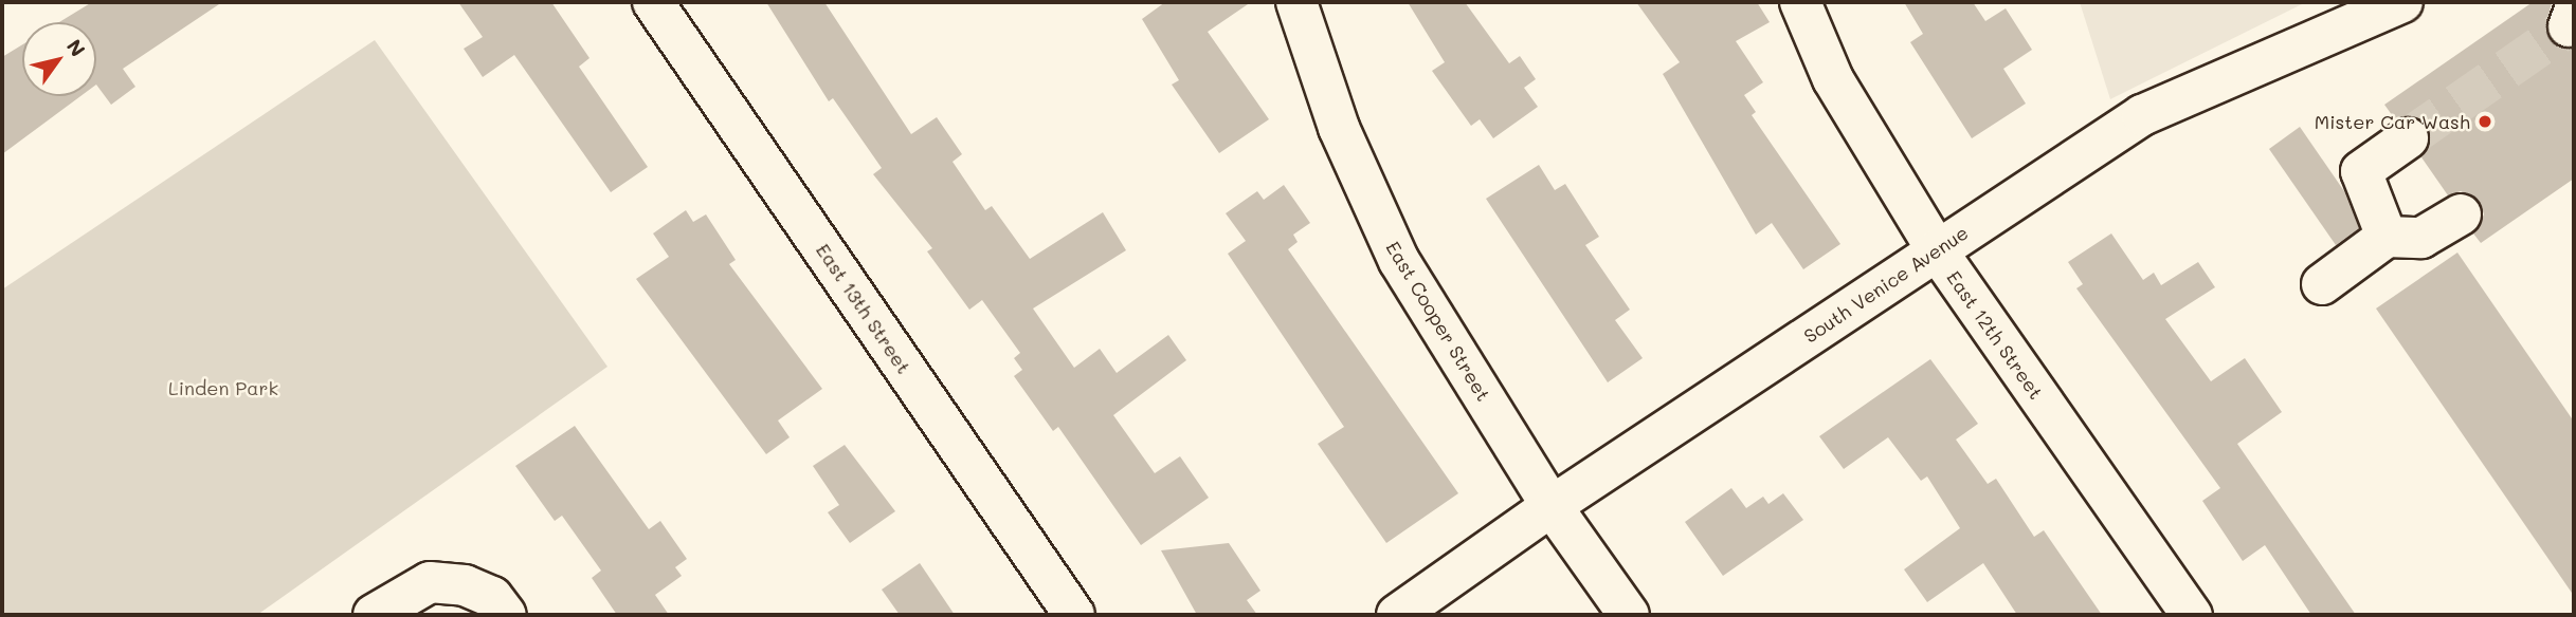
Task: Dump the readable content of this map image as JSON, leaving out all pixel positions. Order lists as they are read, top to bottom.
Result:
{
  "streets": {
    "street": [
      "South Venice Avenue",
      "East 13th Street",
      "East Cooper Street",
      "East 12th Street"
    ]
  },
  "crossings": [
    ["South Venice Avenue", "East Cooper Street"],
    ["South Venice Avenue", "East 12th Street"]
  ],
  "parks": ["Linden Park"],
  "places": ["Mister Car Wash"],
  "north": "top right"
}
